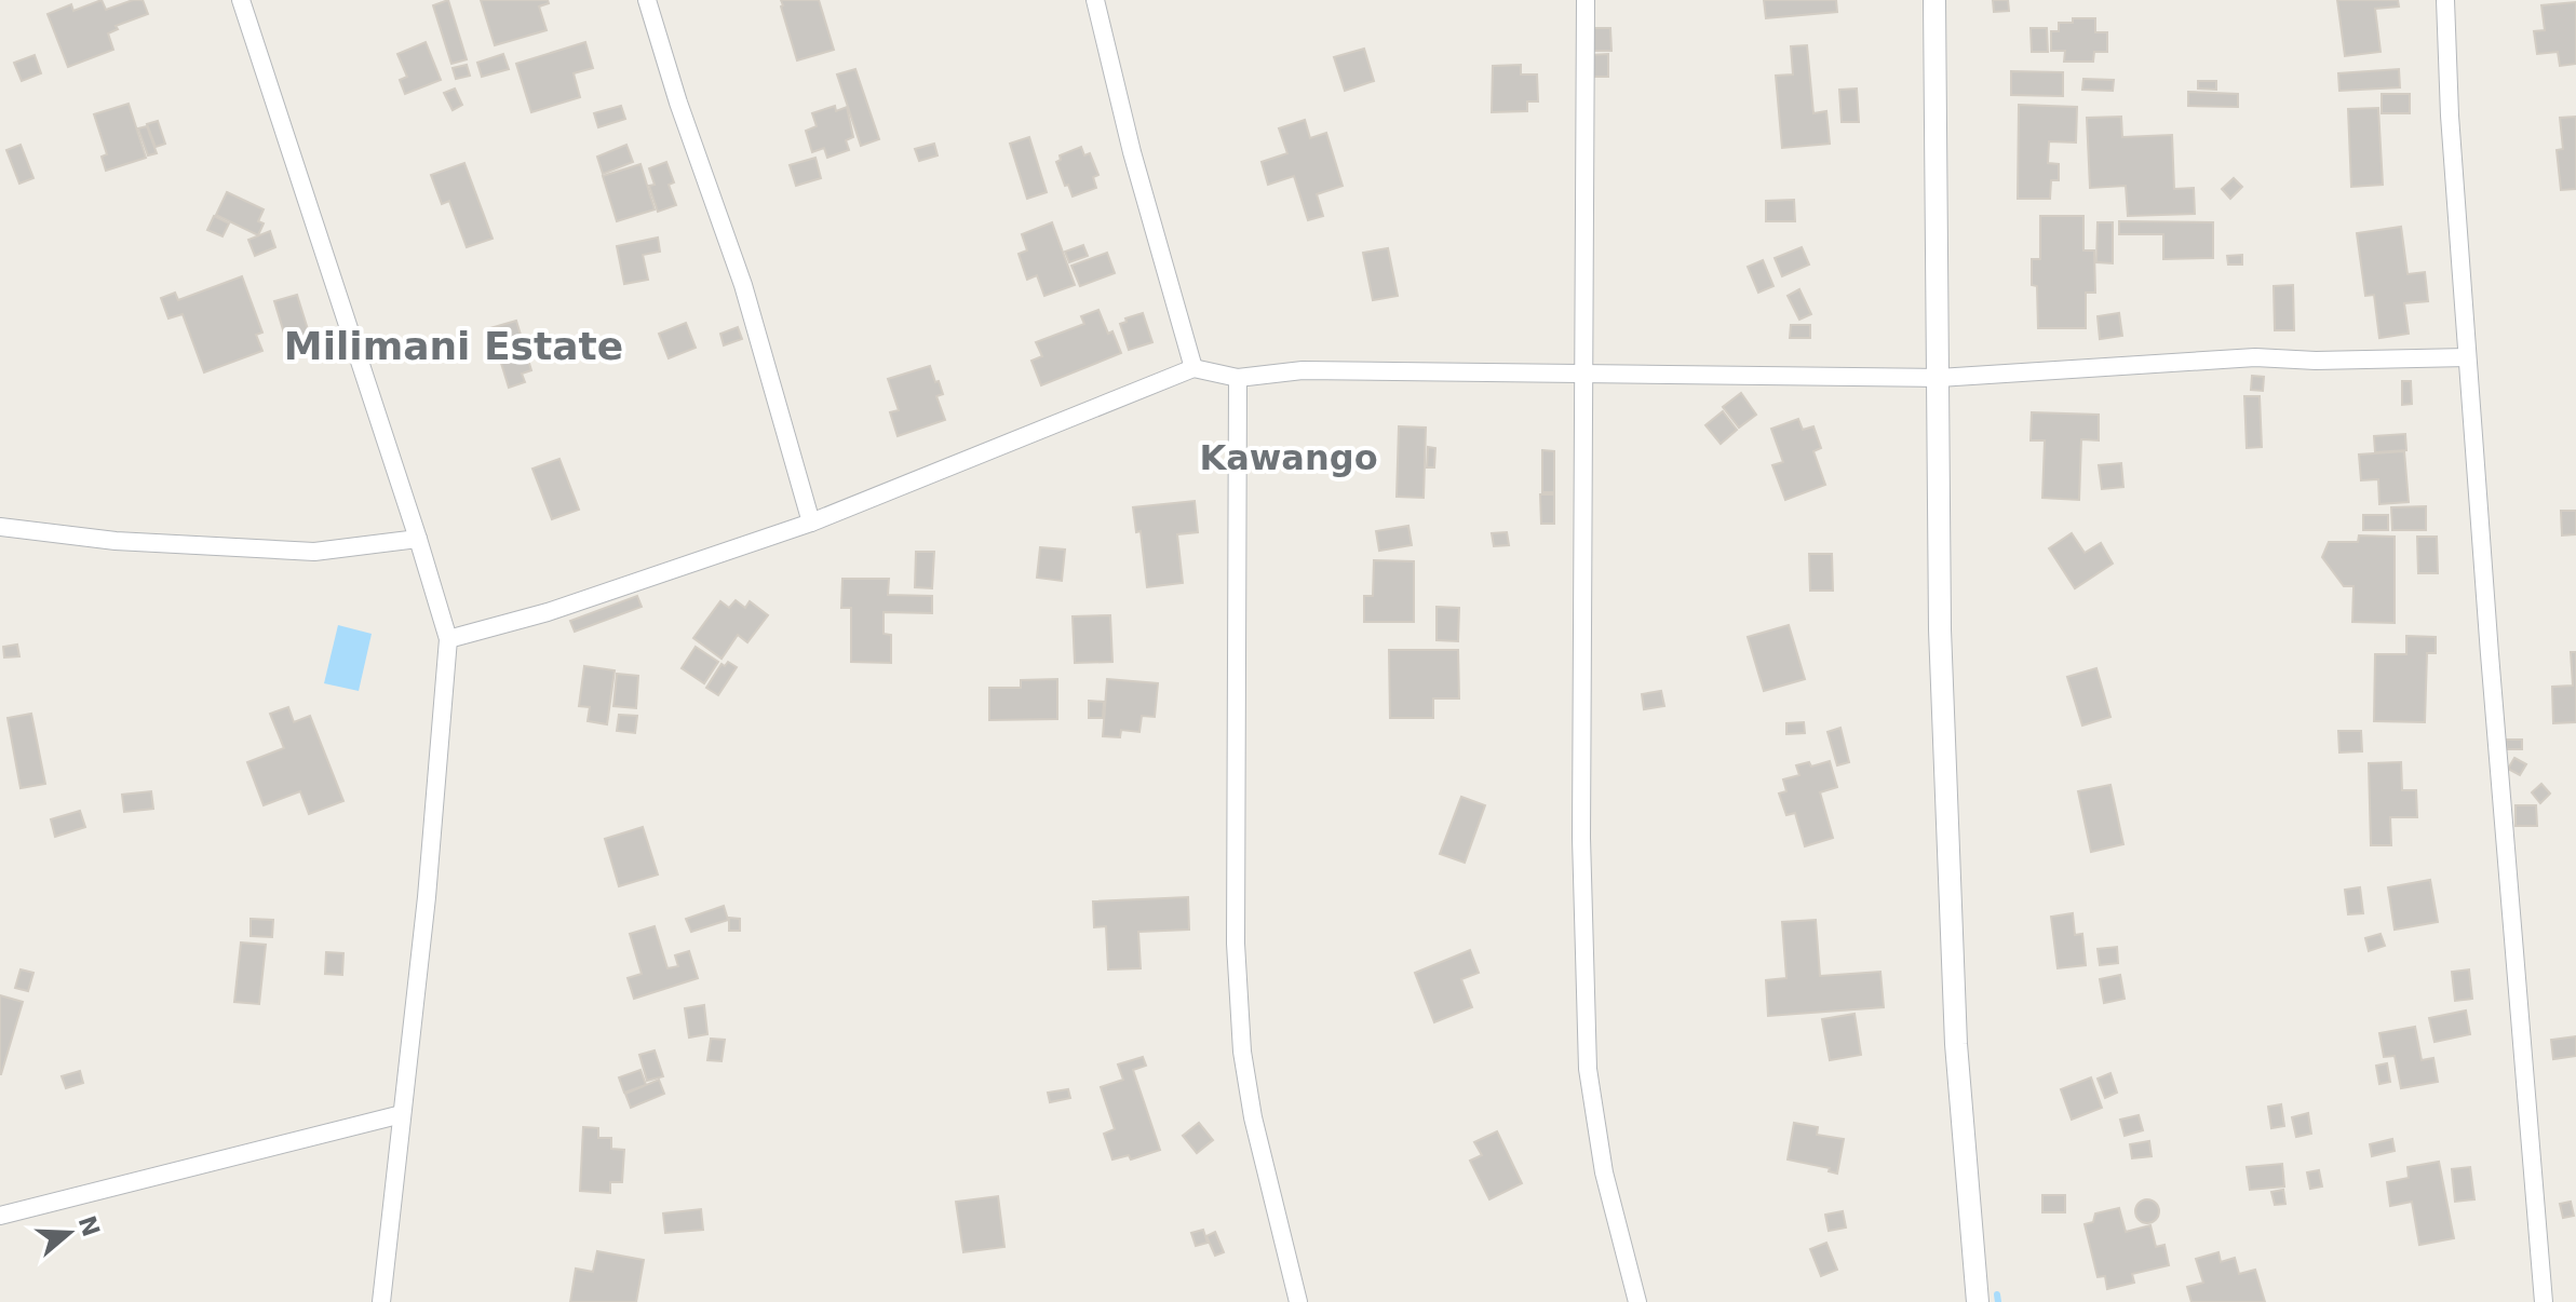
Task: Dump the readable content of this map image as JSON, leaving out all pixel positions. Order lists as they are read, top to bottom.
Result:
{
  "districts": ["Milimani Estate", "Kawango"],
  "north": "right"
}
